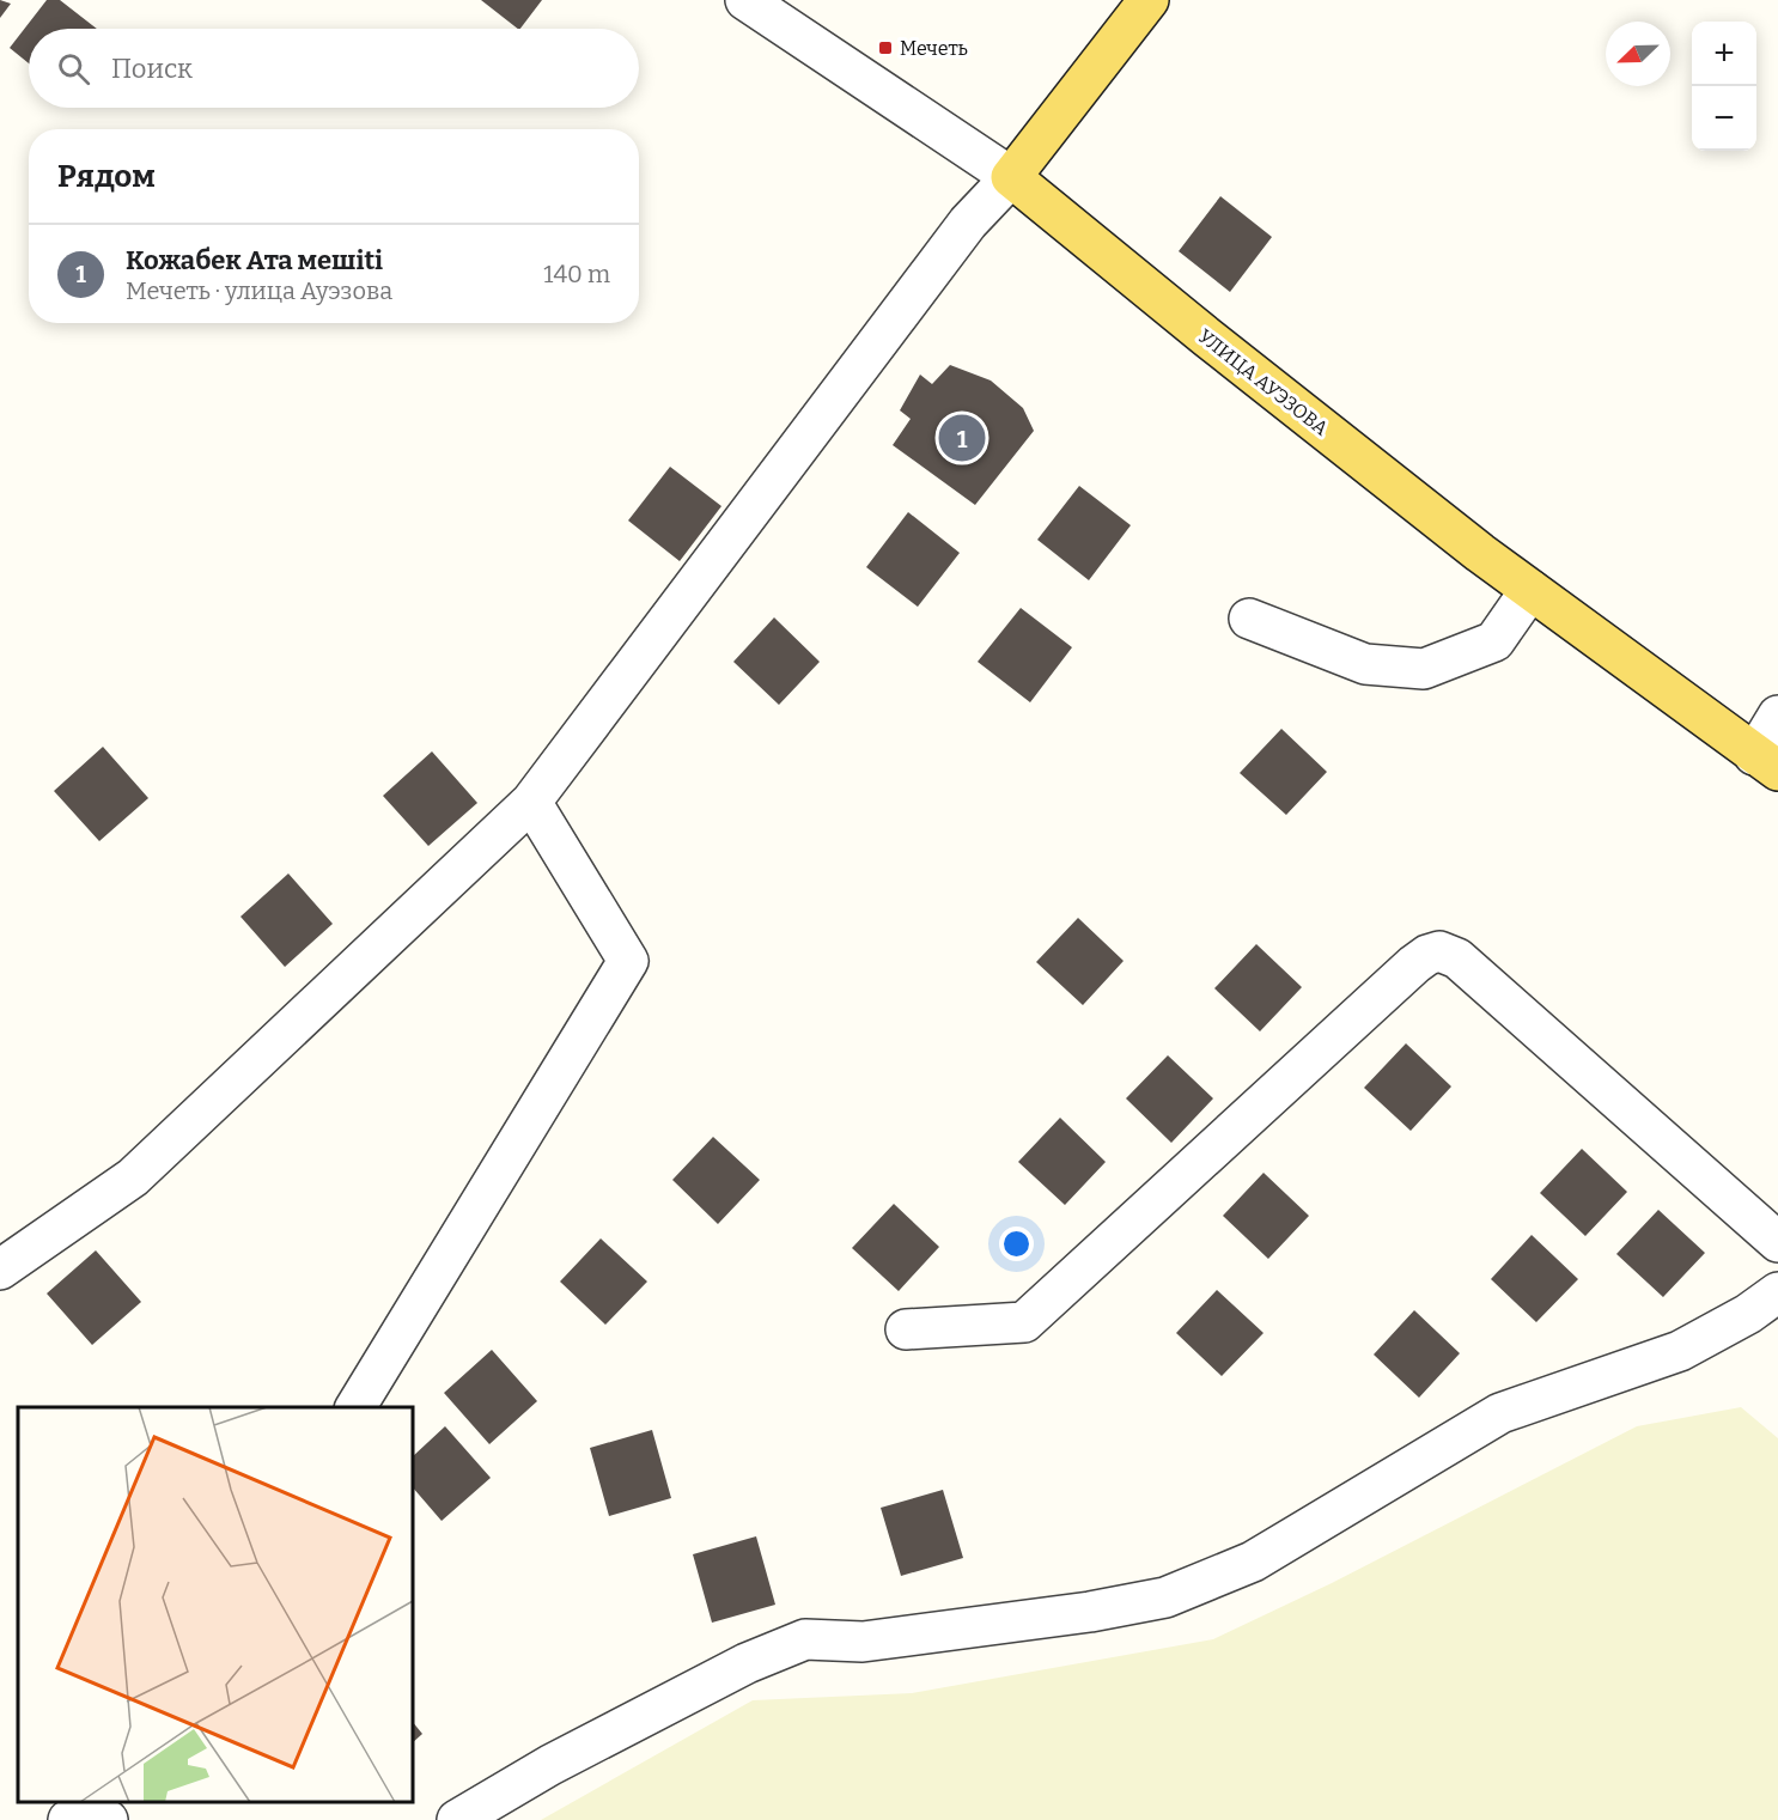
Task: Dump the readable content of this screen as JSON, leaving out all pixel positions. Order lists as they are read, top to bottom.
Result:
{
  "streets": {
    "main road": ["УЛИЦА АУЭЗОВА"]
  },
  "places": {
    "transit": ["Мечеть"]
  },
  "north": "bottom left",
  "page": {
    "map_buttons": ["+", "−"],
    "search": "Поиск",
    "heading": "Рядом",
    "list": [
      {
        "mark": "1",
        "name": "Кожабек Ата мешiti",
        "note": "Мечеть · улица Ауэзова",
        "value": "140 m"
      }
    ],
    "pins": "1"
  }
}
